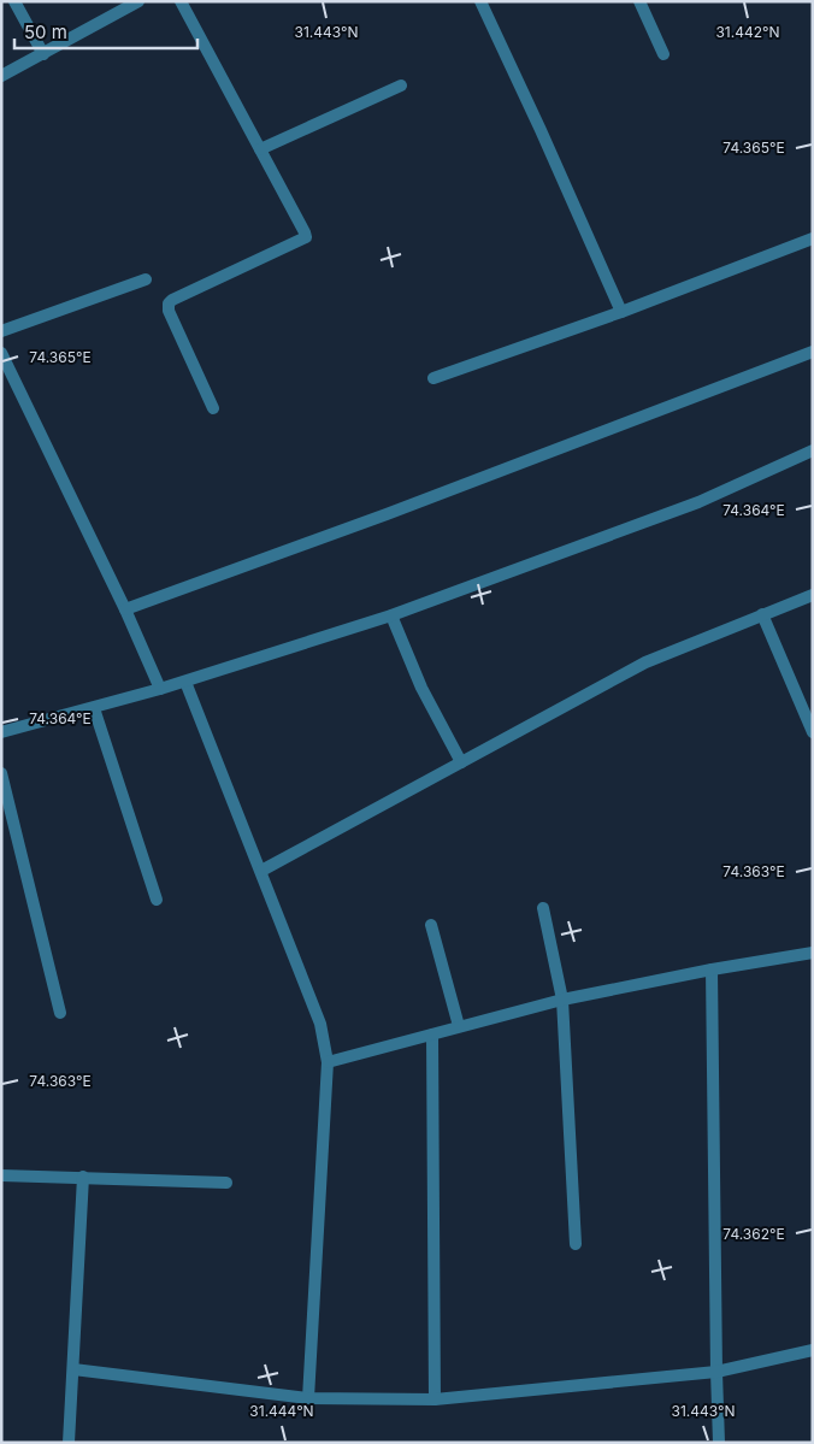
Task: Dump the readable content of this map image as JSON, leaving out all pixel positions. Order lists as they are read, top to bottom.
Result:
{
  "scale_bar": "50 m",
  "coordinates": [
    "31.443°N",
    "31.442°N",
    "74.365°E",
    "74.364°E",
    "74.363°E",
    "74.362°E",
    "31.444°N"
  ]
}
